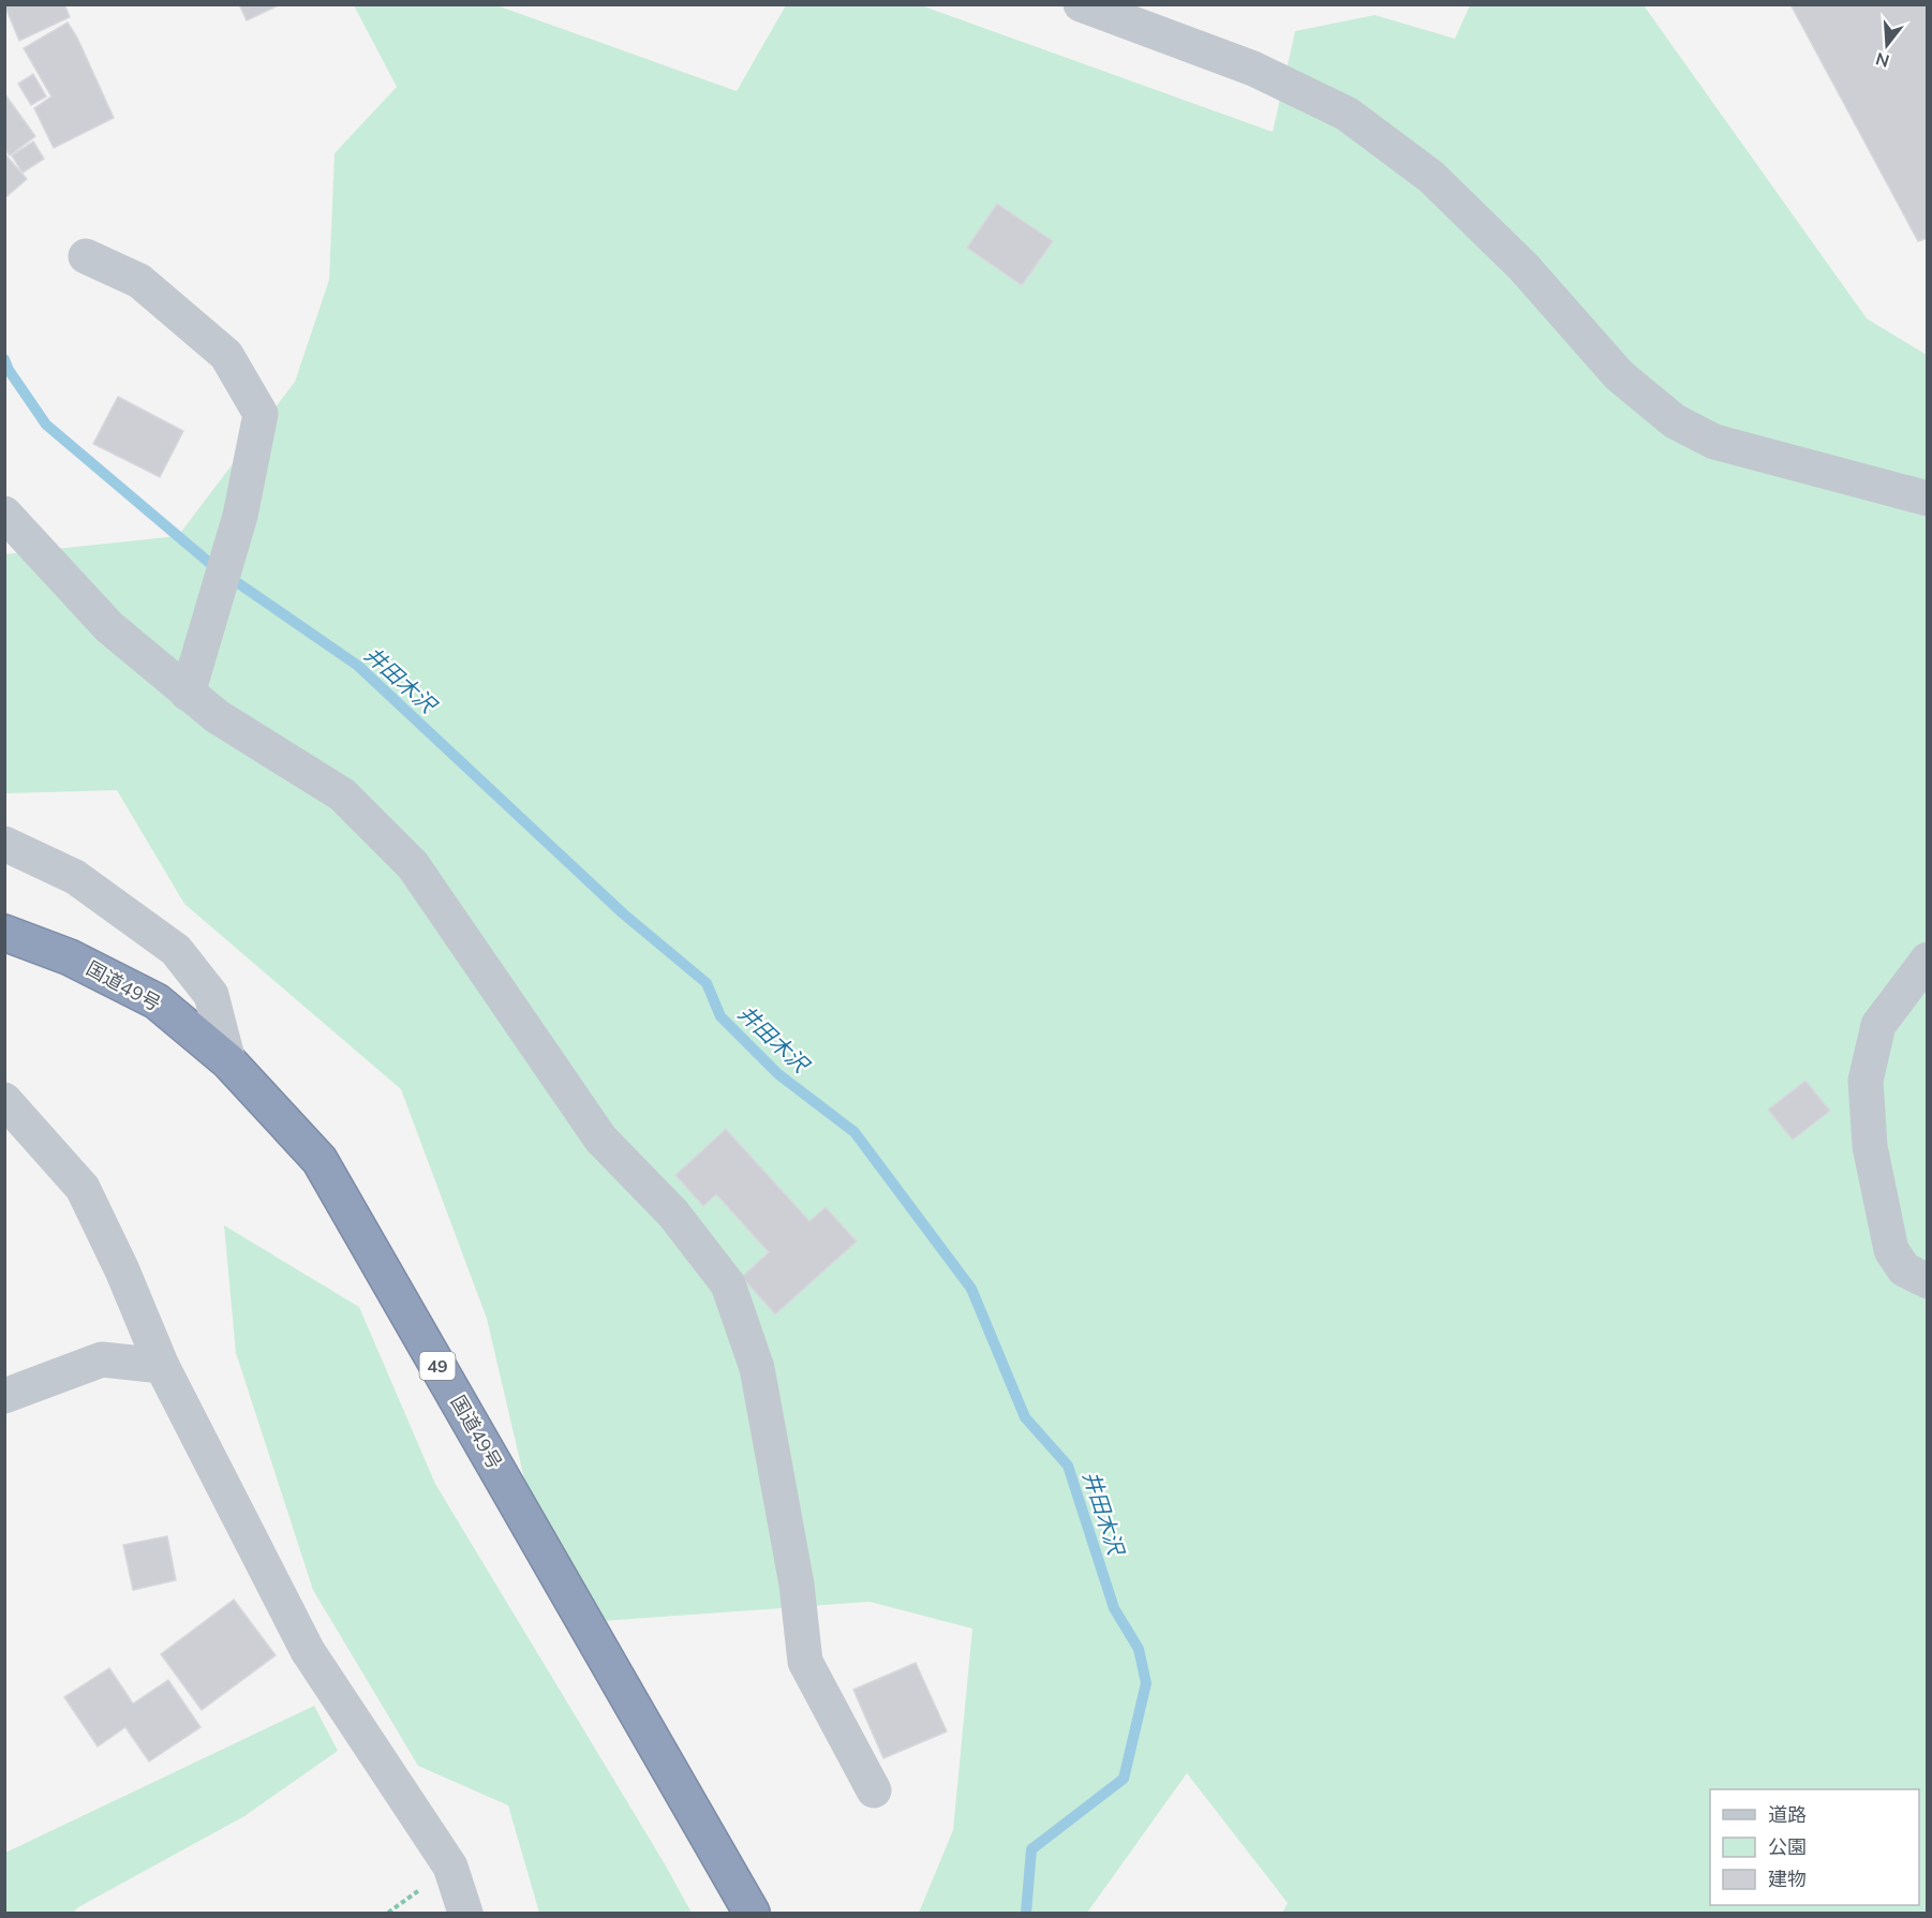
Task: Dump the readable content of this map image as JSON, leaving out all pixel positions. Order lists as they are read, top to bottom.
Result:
{
  "streets": {
    "highway": ["国道49号", "49"]
  },
  "water": ["井田木沢"],
  "legend": ["道路", "公園", "建物"],
  "north": "bottom"
}
